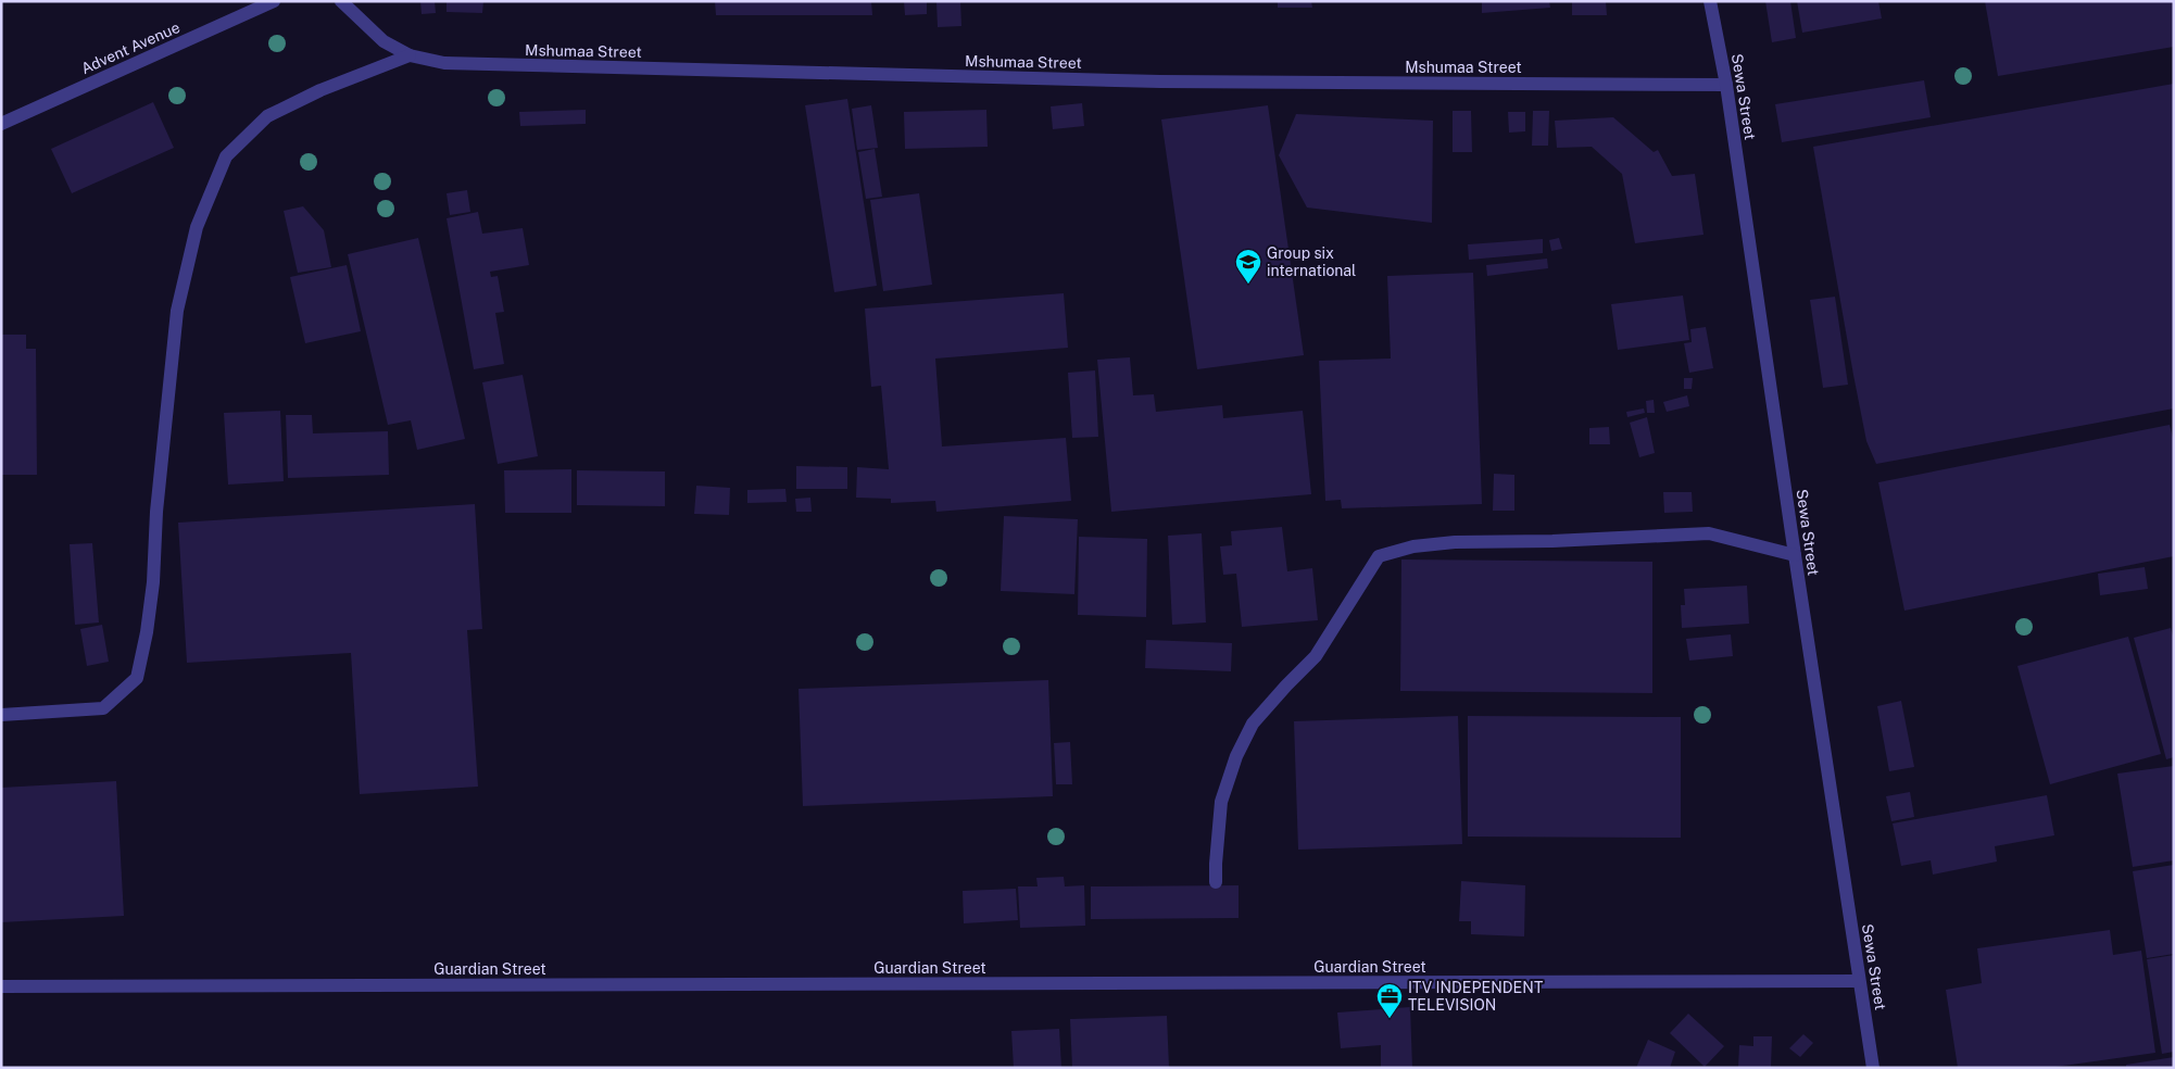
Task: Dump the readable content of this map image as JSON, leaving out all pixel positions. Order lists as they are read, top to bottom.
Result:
{
  "streets": {
    "street": [
      "Advent Avenue",
      "Mshumaa Street",
      "Sewa Street",
      "Guardian Street"
    ]
  },
  "crossings": [
    ["Mshumaa Street", "Sewa Street"],
    ["Sewa Street", "Guardian Street"]
  ],
  "places": {
    "school or university": ["Group six international"],
    "office": ["ITV INDEPENDENT TELEVISION"]
  }
}
